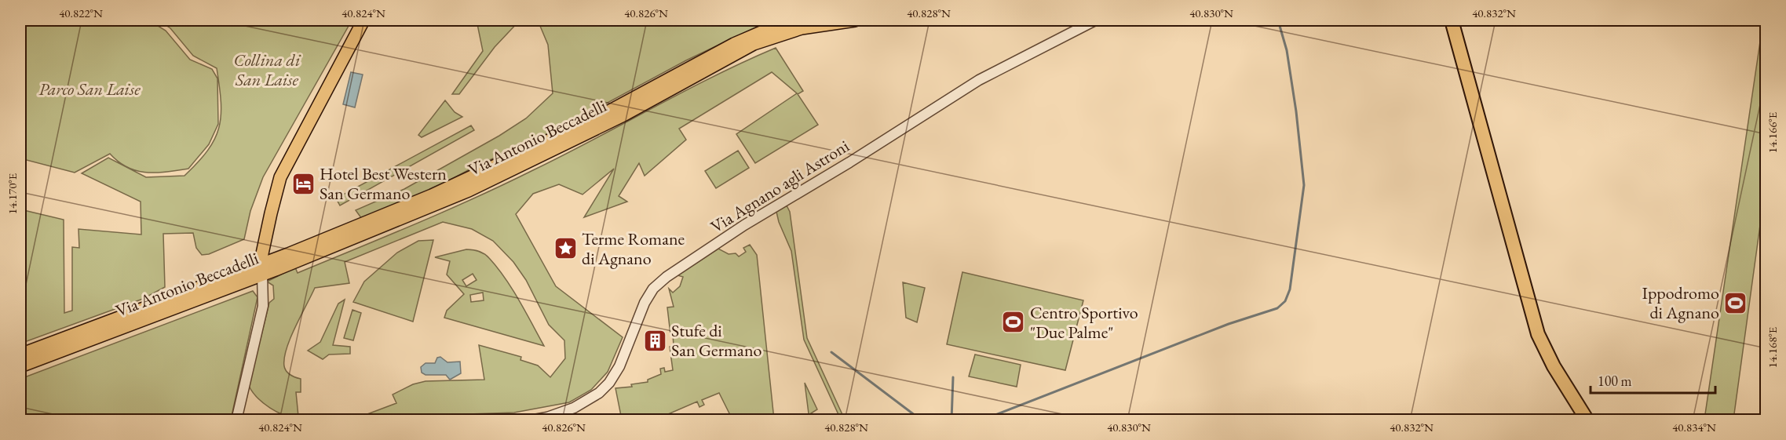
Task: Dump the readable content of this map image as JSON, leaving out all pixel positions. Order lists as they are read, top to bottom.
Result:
{
  "streets": {
    "main road": ["Via Antonio Beccadelli"],
    "street": ["Via Agnano agli Astroni"]
  },
  "parks": ["Collina di San Laise", "Parco San Laise"],
  "places": {
    "hotel": ["Hotel Best Western San Germano"],
    "place": ["Terme Romane di Agnano"],
    "sports": ["Ippodromo di Agnano", "Centro Sportivo \"Due Palme\""],
    "building": ["Stufe di San Germano"]
  },
  "scale_bar": "100 m",
  "coordinates": [
    "40.822°N",
    "40.824°N",
    "40.826°N",
    "40.828°N",
    "40.830°N",
    "40.832°N",
    "14.166°E",
    "14.170°E",
    "14.168°E",
    "40.834°N"
  ]
}
